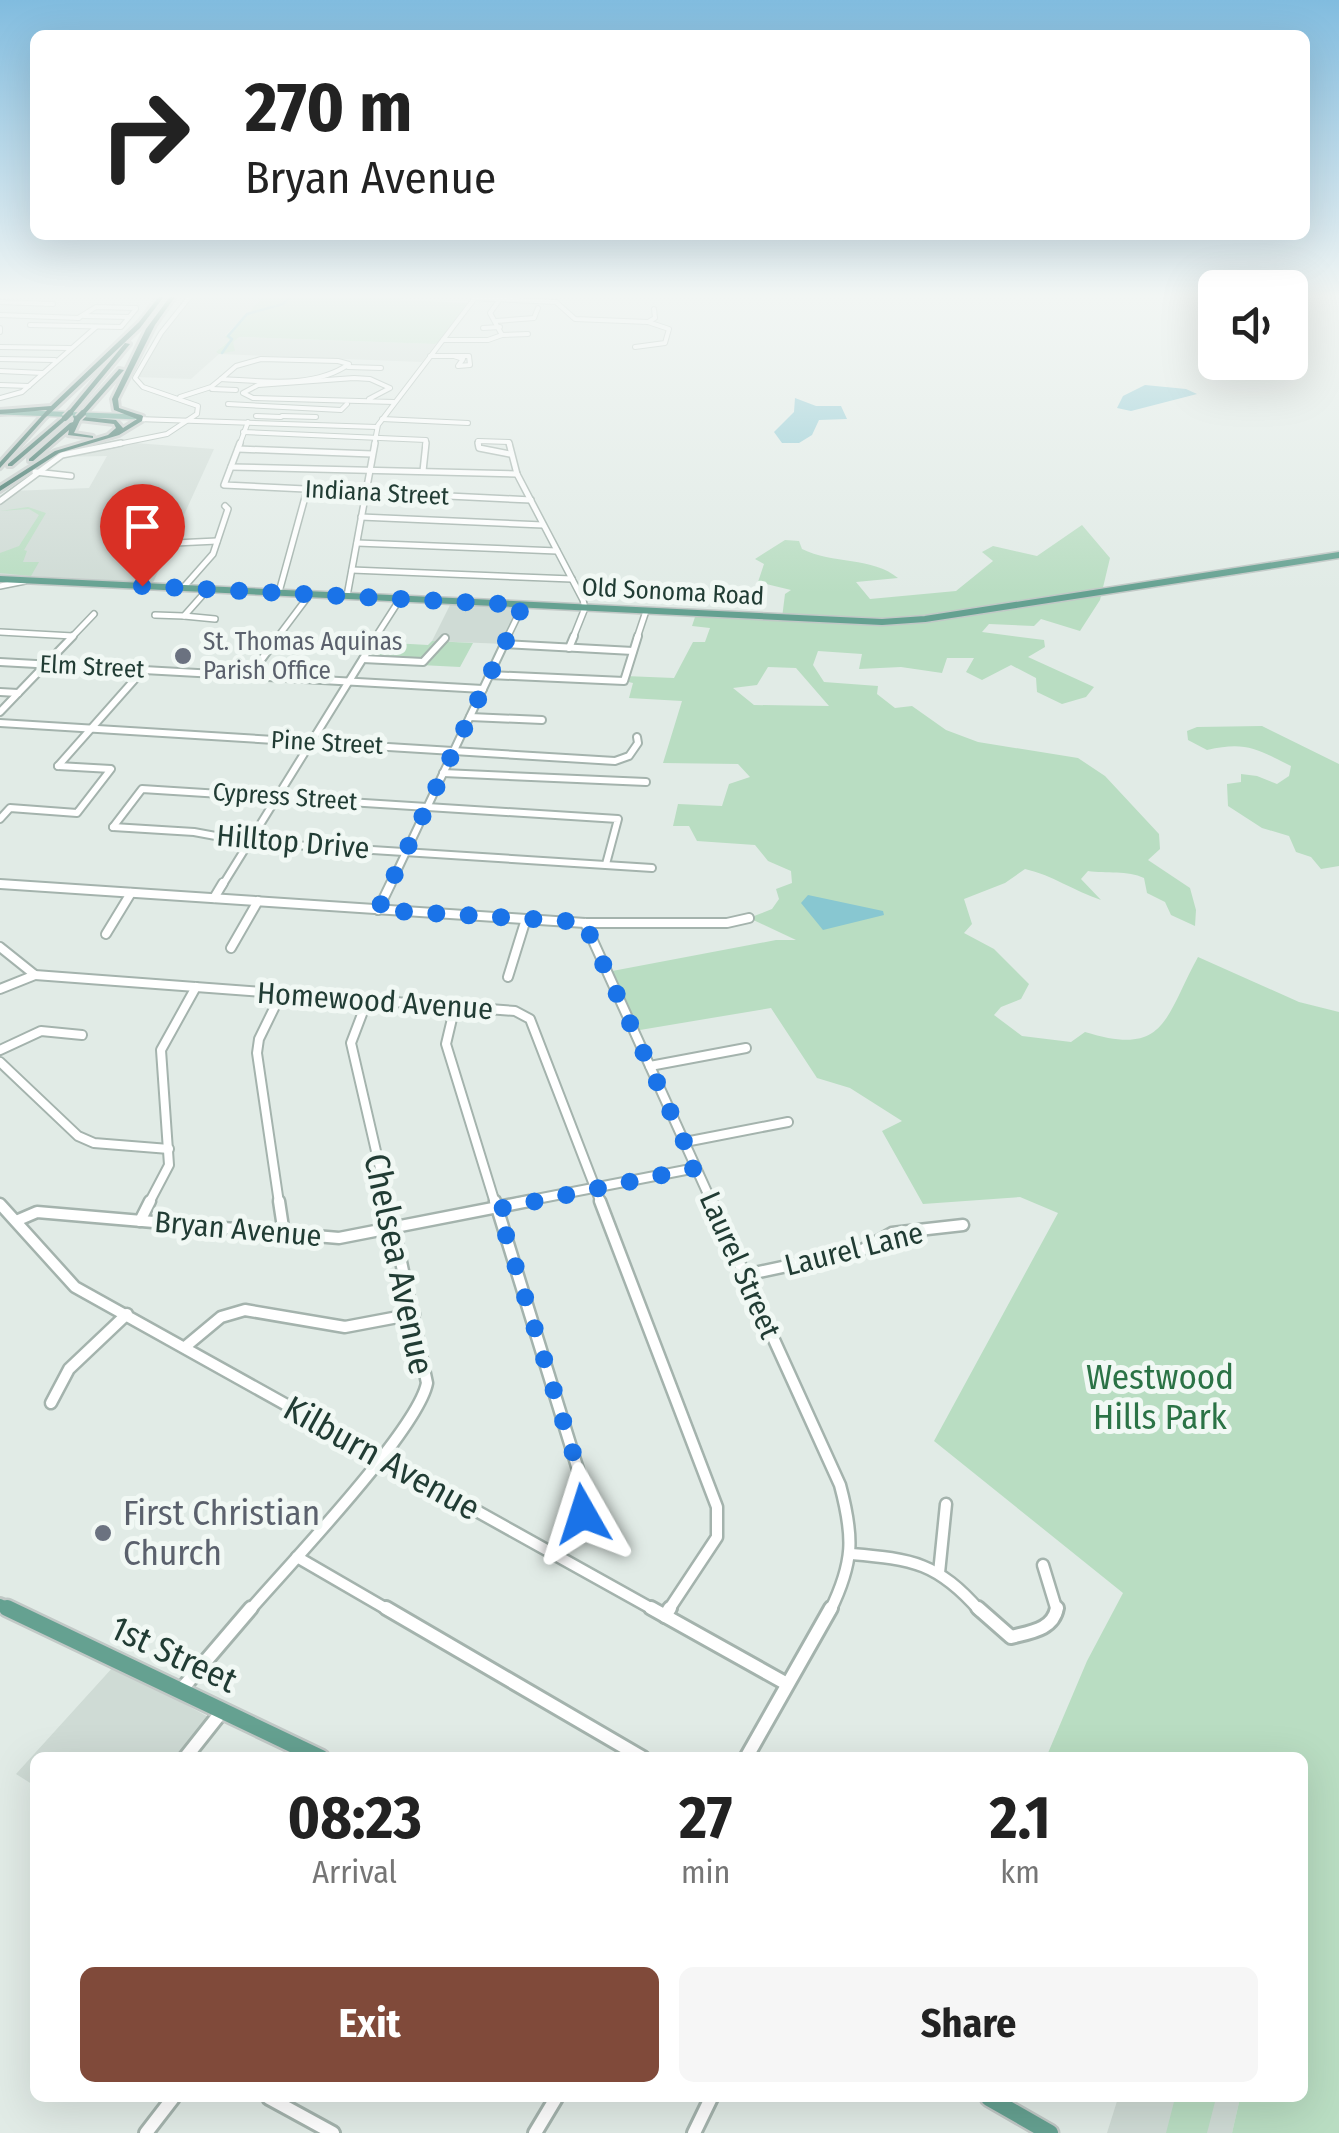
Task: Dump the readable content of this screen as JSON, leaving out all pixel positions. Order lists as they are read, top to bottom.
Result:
{
  "streets": {
    "main road": ["Old Sonoma Road", "1st Street"],
    "street": [
      "Indiana Street",
      "Elm Street",
      "Pine Street",
      "Cypress Street",
      "Hilltop Drive",
      "Homewood Avenue",
      "Bryan Avenue",
      "Laurel Lane",
      "Chelsea Avenue",
      "Laurel Street",
      "Kilburn Avenue"
    ]
  },
  "crossings": [
    ["Cypress Street", "Hilltop Drive"],
    ["Homewood Avenue", "Bryan Avenue"],
    ["Homewood Avenue", "Chelsea Avenue"],
    ["Homewood Avenue", "Kilburn Avenue"],
    ["Bryan Avenue", "Chelsea Avenue"],
    ["Bryan Avenue", "Laurel Street"],
    ["Bryan Avenue", "Kilburn Avenue"],
    ["Laurel Lane", "Laurel Street"],
    ["Chelsea Avenue", "Kilburn Avenue"],
    ["Chelsea Avenue", "1st Street"],
    ["Laurel Street", "Kilburn Avenue"]
  ],
  "parks": ["Westwood Hills Park"],
  "places": ["St. Thomas Aquinas Parish Office", "First Christian Church"],
  "page": {
    "turn": ["270 m", "Bryan Avenue"],
    "eta": [
      "08:23",
      "Arrival",
      "27",
      "min",
      "2.1",
      "km"
    ],
    "buttons": ["Exit", "Share"]
  }
}
